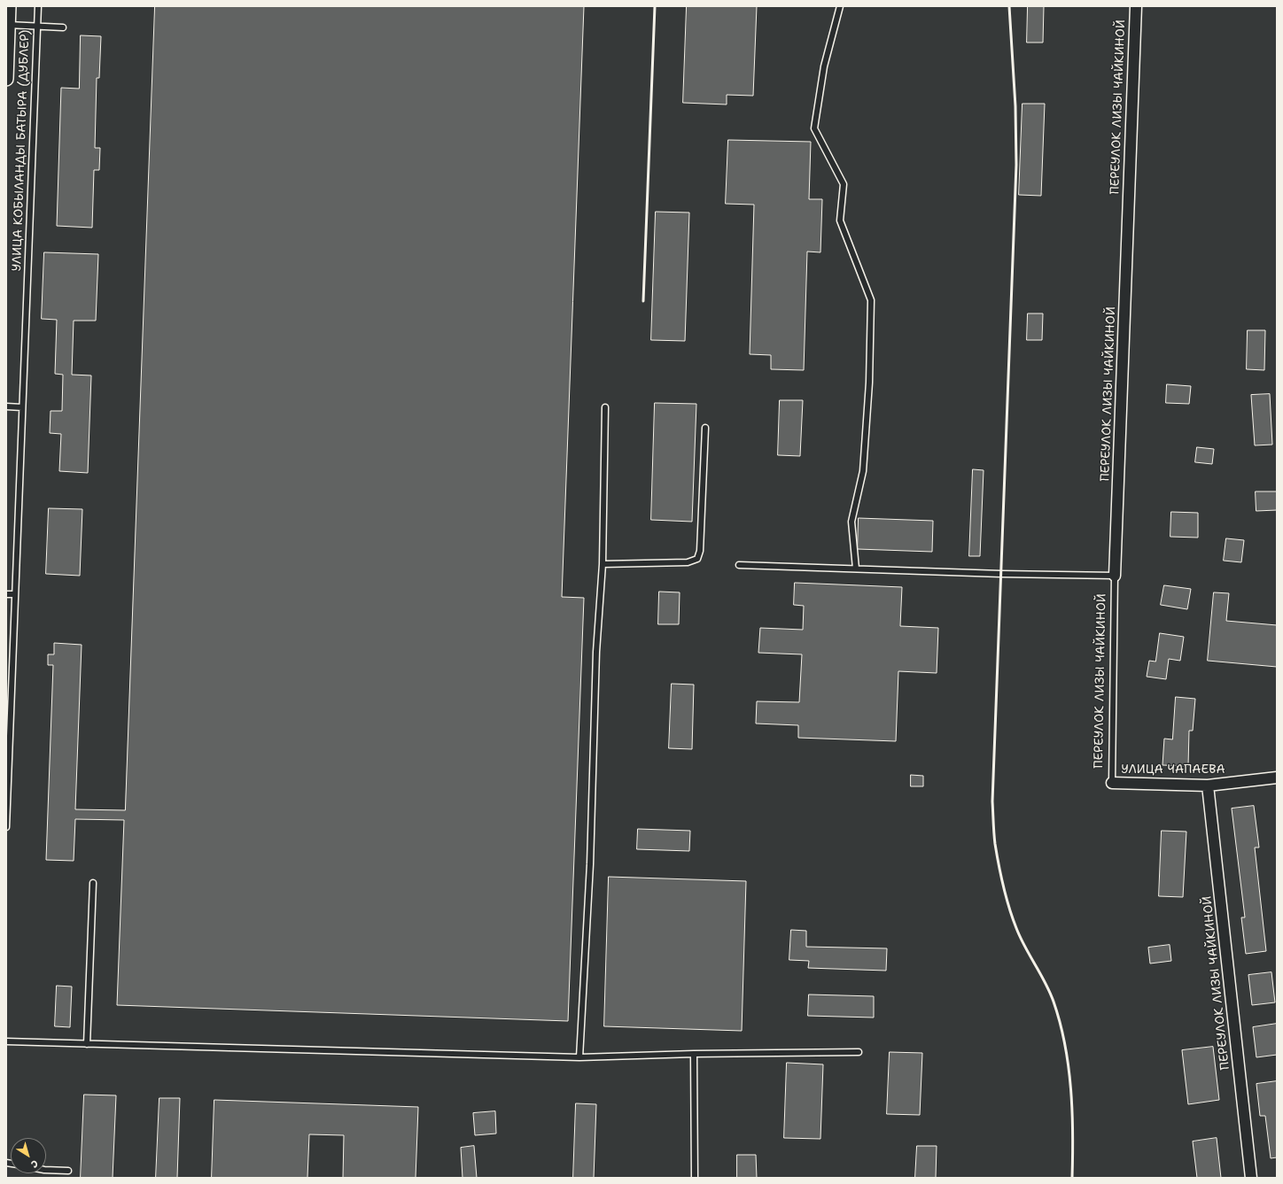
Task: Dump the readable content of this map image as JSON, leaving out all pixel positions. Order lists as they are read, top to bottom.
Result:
{
  "streets": {
    "street": ["ПЕРЕУЛОК ЛИЗЫ ЧАЙКИНОЙ", "УЛИЦА ЧАПАЕВА"],
    "lane": ["УЛИЦА КОБЫЛАНДЫ БАТЫРА (ДУБЛЕР)"]
  },
  "crossings": [
    ["ПЕРЕУЛОК ЛИЗЫ ЧАЙКИНОЙ", "УЛИЦА ЧАПАЕВА"]
  ],
  "north": "bottom right"
}
